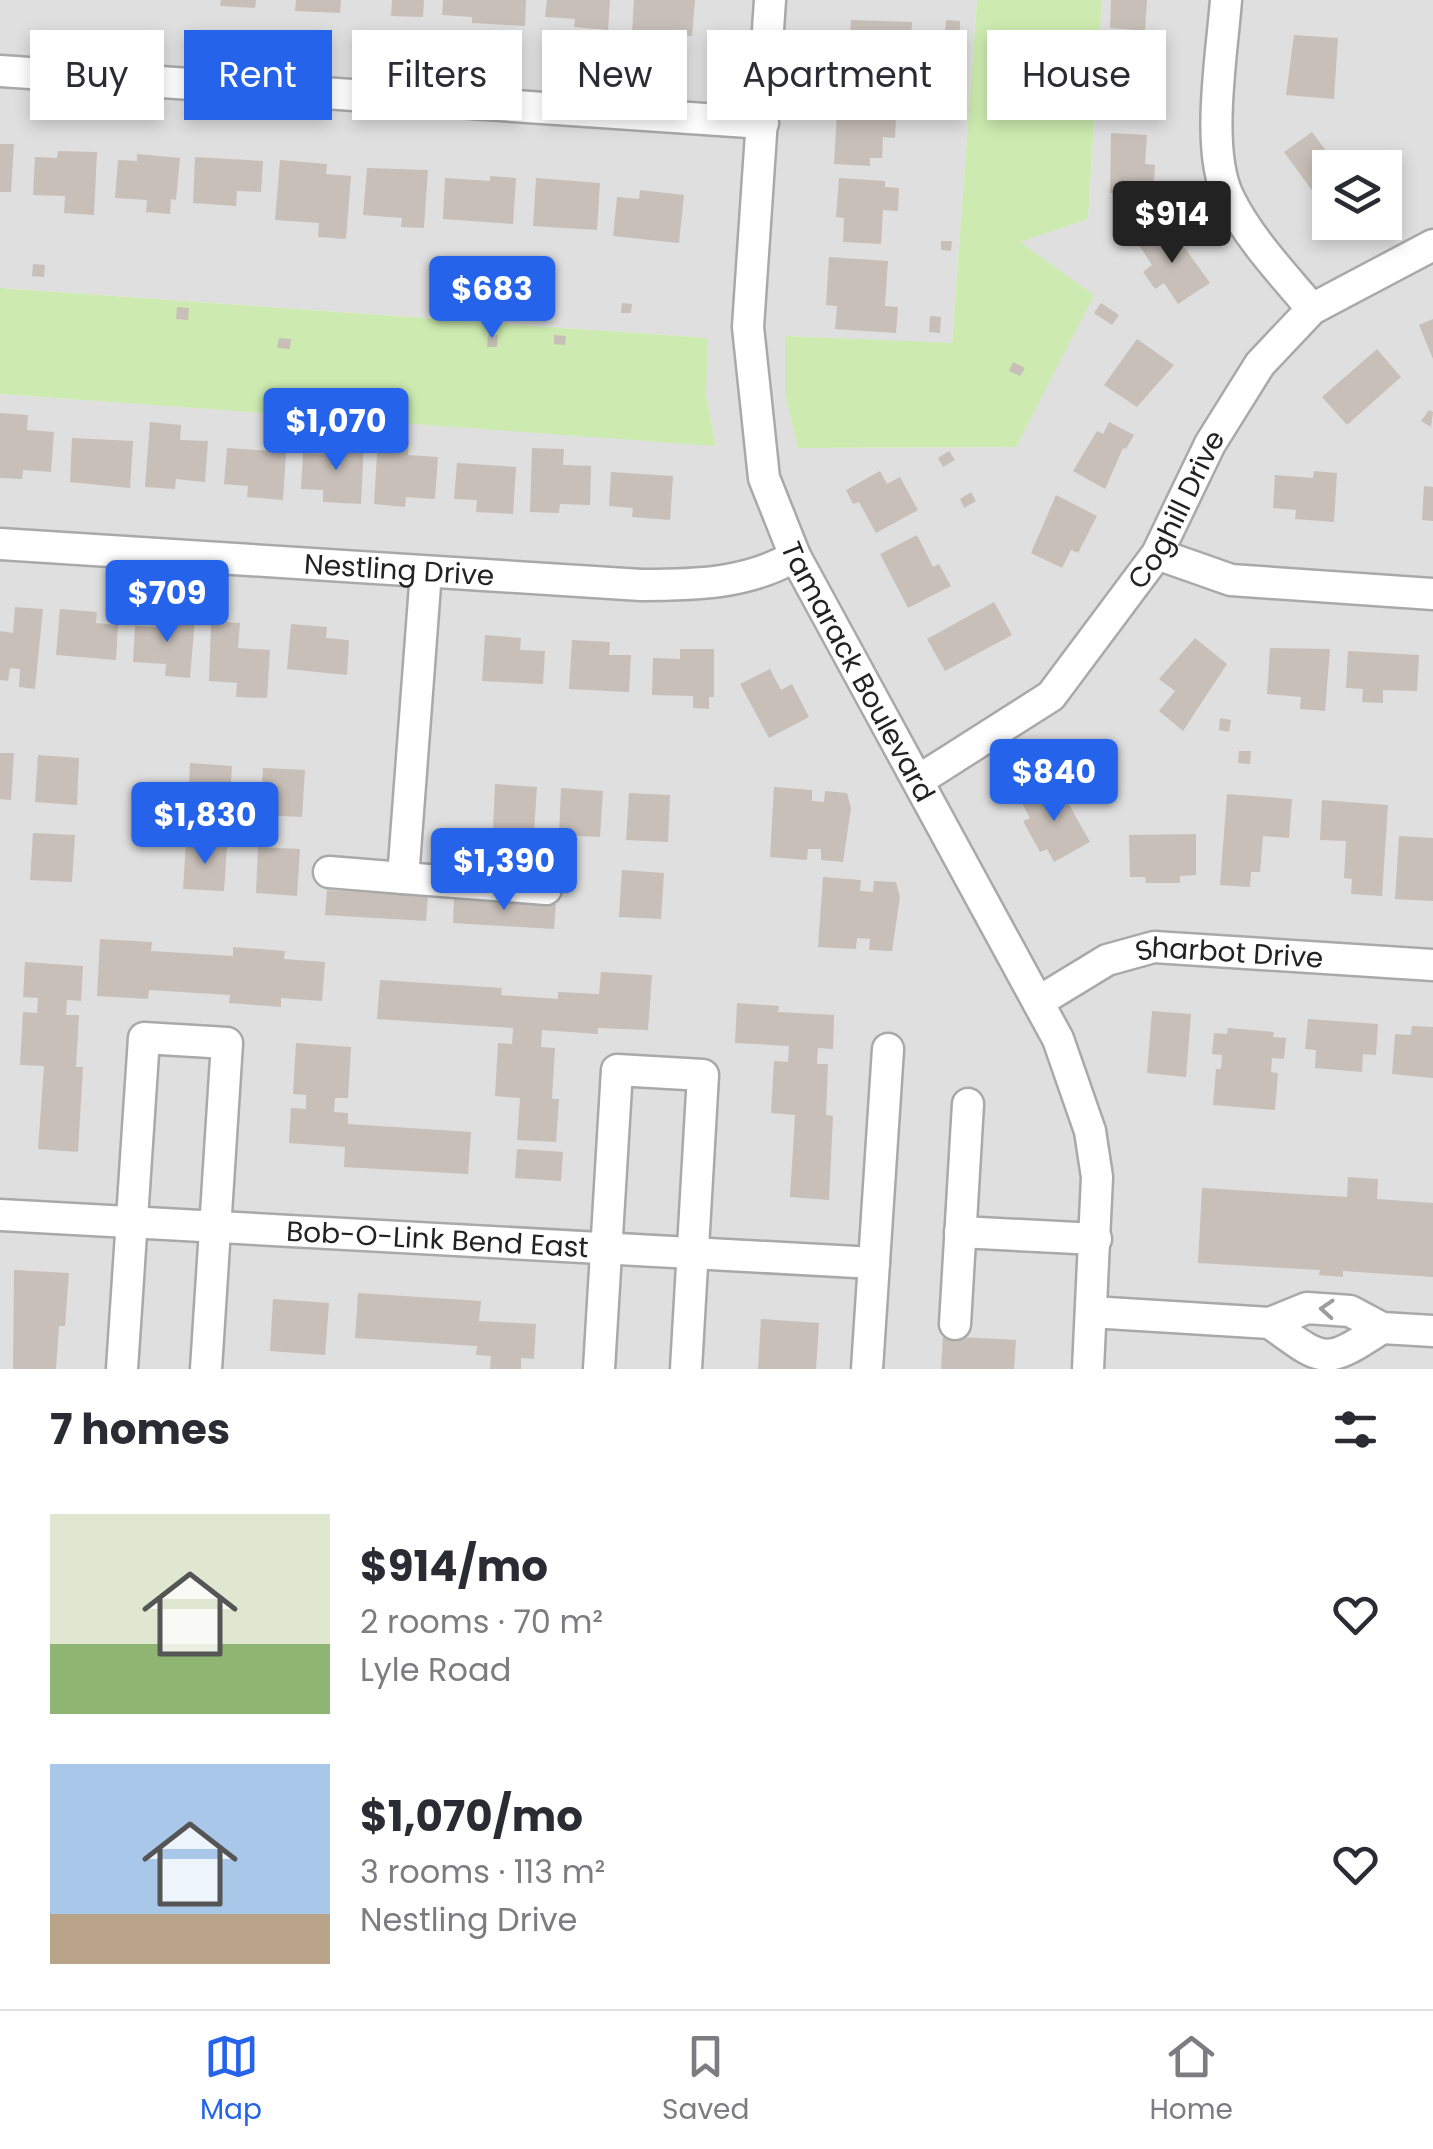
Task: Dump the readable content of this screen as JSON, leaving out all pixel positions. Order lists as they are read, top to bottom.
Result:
{
  "streets": {
    "street": [
      "Coghill Drive",
      "Nestling Drive",
      "Tamarack Boulevard",
      "Sharbot Drive",
      "Bob-O-Link Bend East"
    ]
  },
  "crossings": [
    ["Coghill Drive", "Tamarack Boulevard"],
    ["Nestling Drive", "Tamarack Boulevard"],
    ["Tamarack Boulevard", "Sharbot Drive"]
  ],
  "page": {
    "chip": [
      "Buy",
      "Rent",
      "Filters",
      "New",
      "Apartment",
      "House"
    ],
    "price": [
      "$914",
      "$683",
      "$1,070",
      "$709",
      "$840",
      "$1,830",
      "$1,390"
    ],
    "heading": "7 homes",
    "list": [
      {
        "name": "$914/mo",
        "note": "2 rooms · 70 m² · Lyle Road"
      },
      {
        "name": "$1,070/mo",
        "note": "3 rooms · 113 m² · Nestling Drive"
      }
    ],
    "tabs": ["Map", "Saved", "Home"]
  }
}
